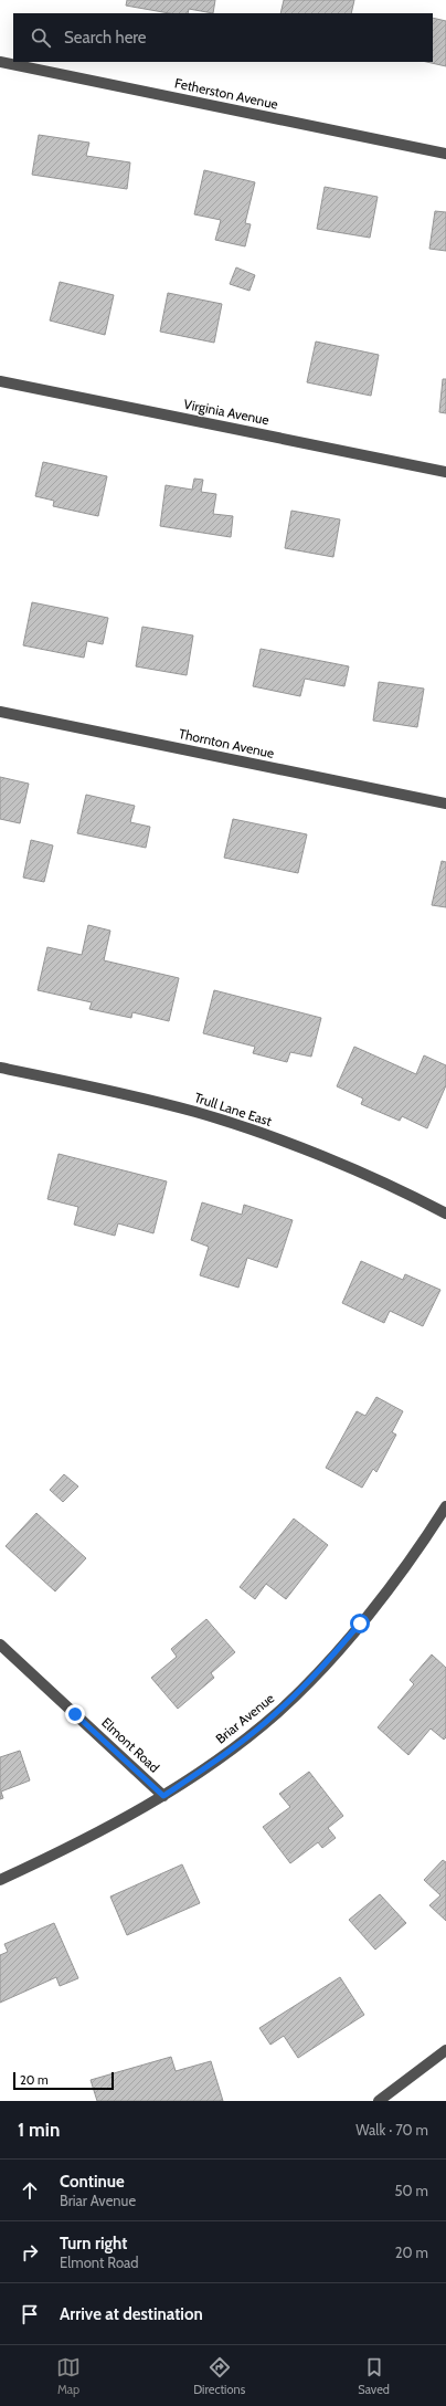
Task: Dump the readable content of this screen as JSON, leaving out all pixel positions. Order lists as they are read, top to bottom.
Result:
{
  "streets": {
    "street": [
      "Fetherston Avenue",
      "Virginia Avenue",
      "Thornton Avenue",
      "Trull Lane East",
      "Briar Avenue",
      "Elmont Road"
    ]
  },
  "crossings": [
    ["Briar Avenue", "Elmont Road"]
  ],
  "scale_bar": "20 m",
  "page": {
    "search": "Search here",
    "scale": "20 m",
    "heading": ["1 min", "Walk · 70 m"],
    "list": [
      ["Continue", "Briar Avenue", "50 m"],
      ["Turn right", "Elmont Road", "20 m"],
      "Arrive at destination"
    ],
    "nav": ["Map", "Directions", "Saved"]
  }
}
